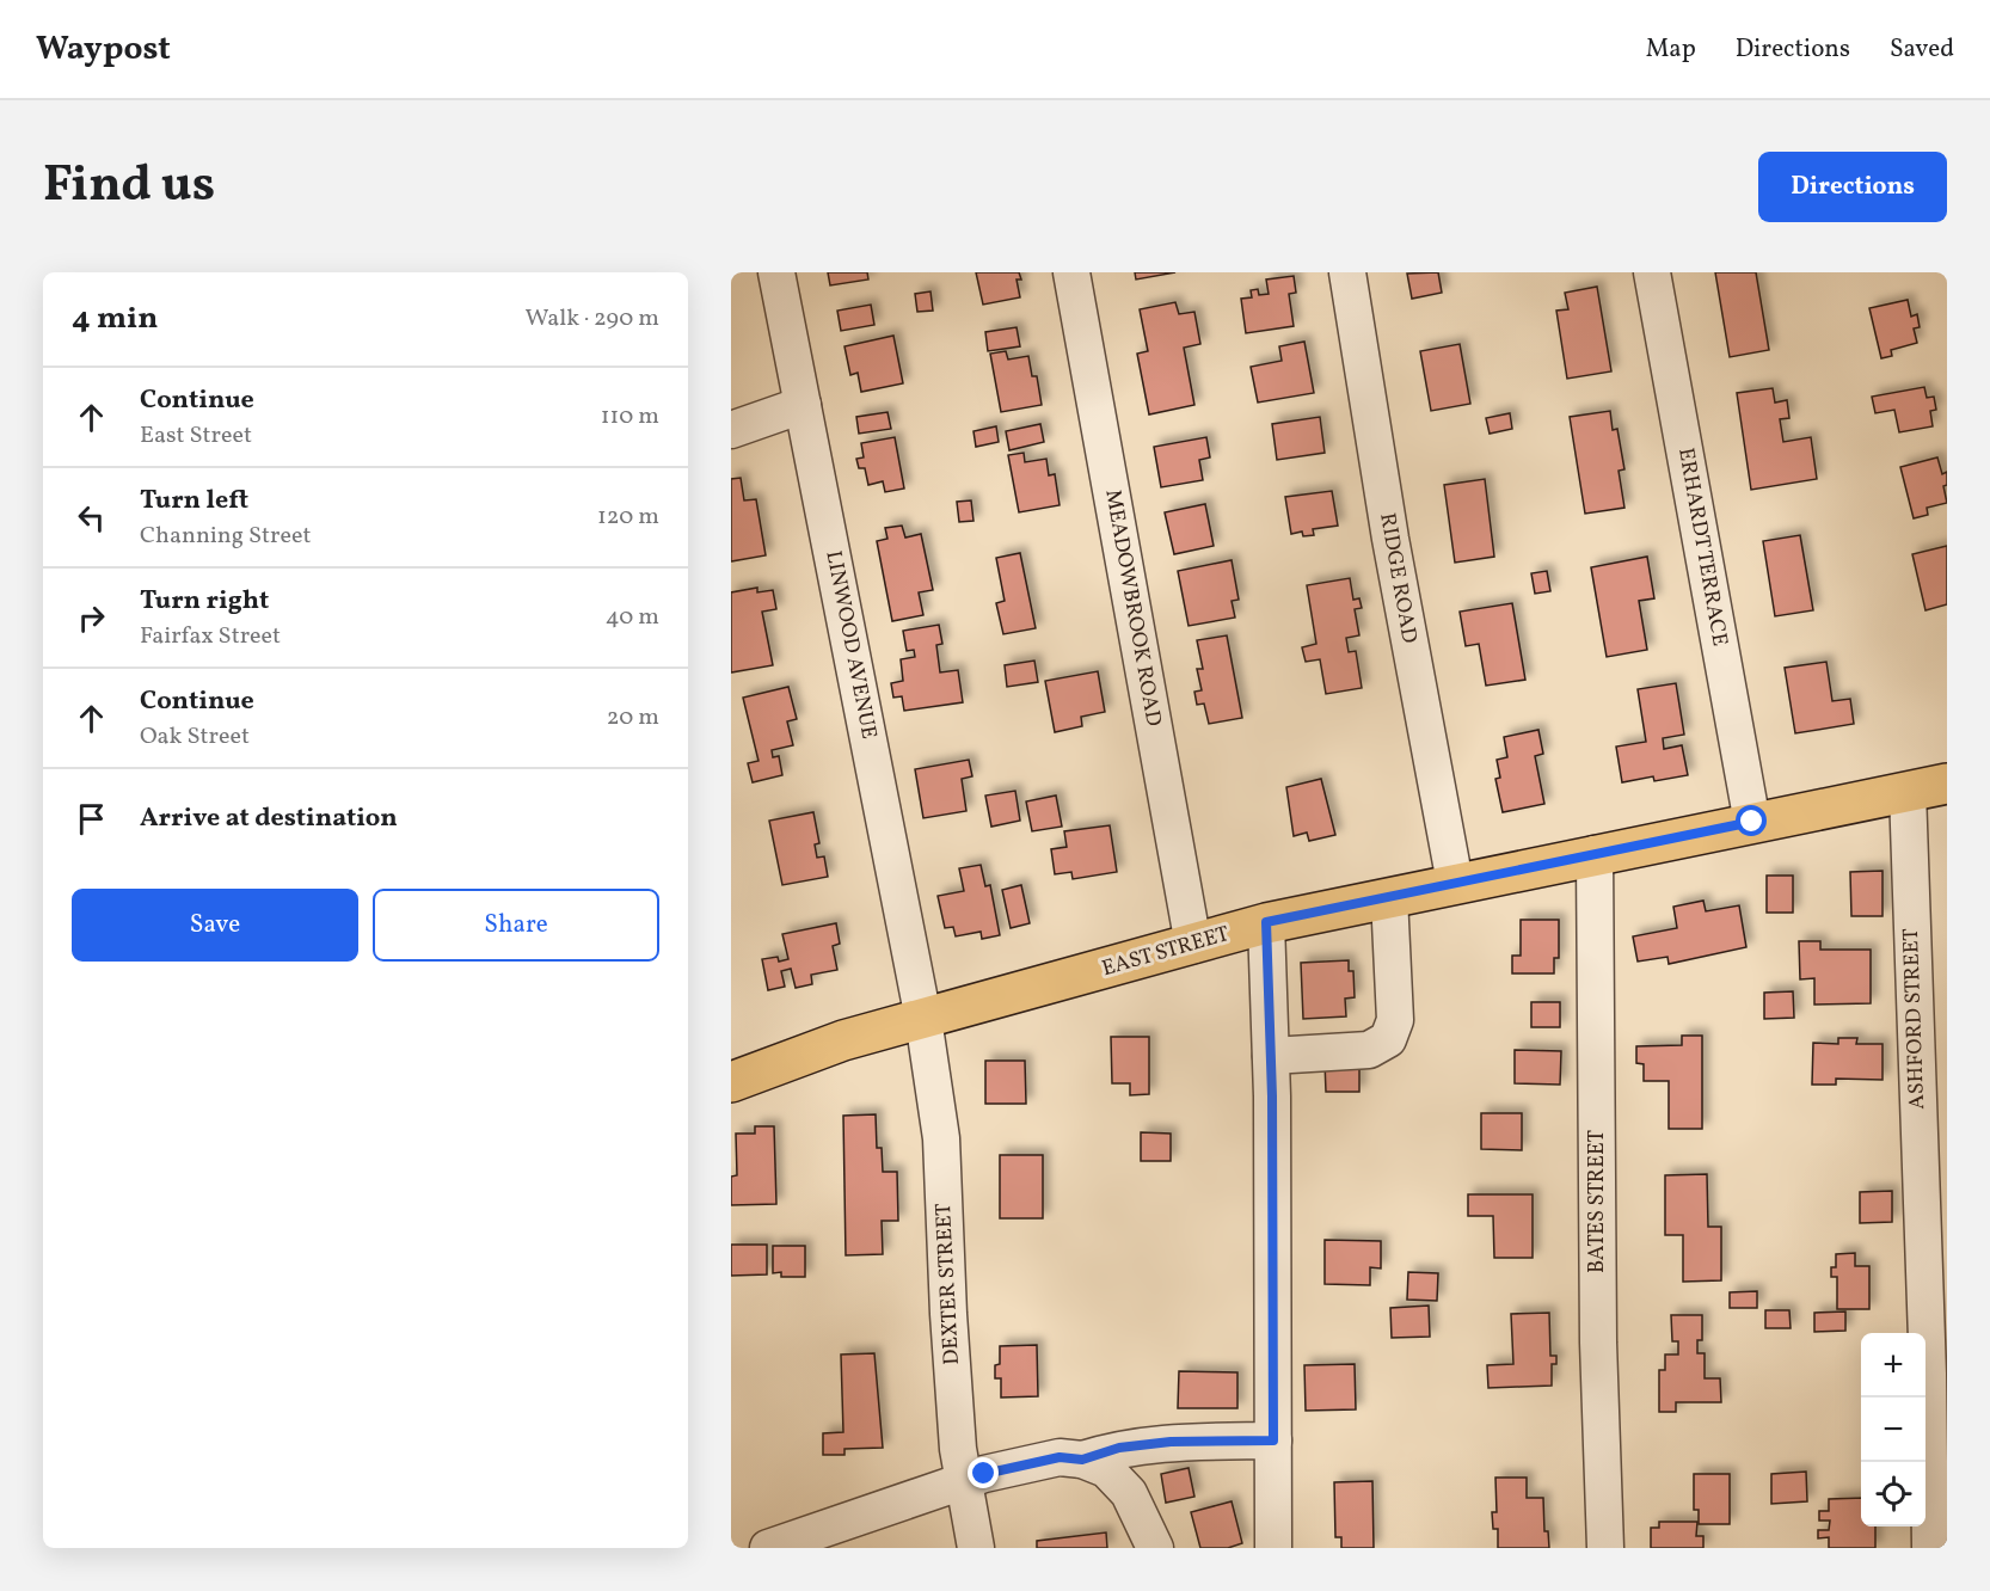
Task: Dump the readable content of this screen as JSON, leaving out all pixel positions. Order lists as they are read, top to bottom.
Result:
{
  "streets": {
    "main road": ["EAST STREET"],
    "street": [
      "ERHARDT TERRACE",
      "RIDGE ROAD",
      "MEADOWBROOK ROAD",
      "LINWOOD AVENUE",
      "ASHFORD STREET",
      "BATES STREET",
      "DEXTER STREET"
    ]
  },
  "crossings": [
    ["ERHARDT TERRACE", "EAST STREET"],
    ["RIDGE ROAD", "EAST STREET"],
    ["MEADOWBROOK ROAD", "EAST STREET"],
    ["LINWOOD AVENUE", "EAST STREET"],
    ["LINWOOD AVENUE", "DEXTER STREET"],
    ["EAST STREET", "ASHFORD STREET"],
    ["EAST STREET", "BATES STREET"],
    ["EAST STREET", "DEXTER STREET"]
  ],
  "page": {
    "header": "Waypost",
    "nav": ["Map", "Directions", "Saved"],
    "title": "Find us",
    "buttons": [
      "Directions",
      ["Save", "Share"]
    ],
    "heading": ["4 min", "Walk · 290 m"],
    "list": [
      ["Continue", "East Street", "110 m"],
      ["Turn left", "Channing Street", "120 m"],
      ["Turn right", "Fairfax Street", "40 m"],
      ["Continue", "Oak Street", "20 m"],
      "Arrive at destination"
    ],
    "map_buttons": ["+", "−"]
  }
}
